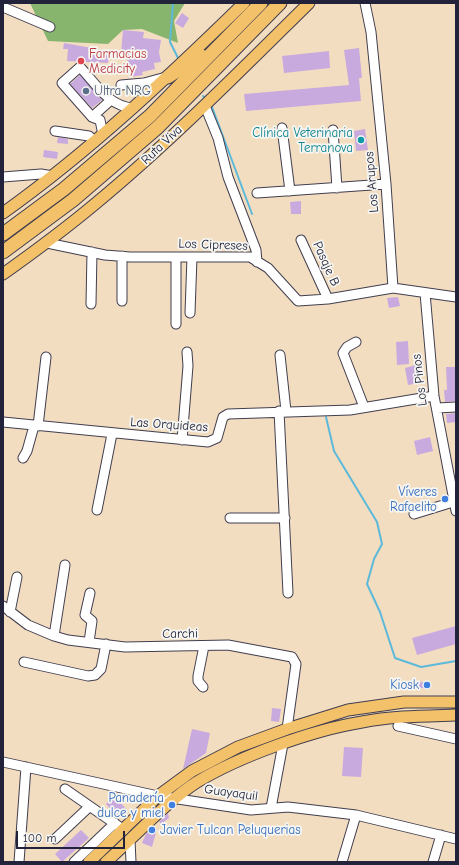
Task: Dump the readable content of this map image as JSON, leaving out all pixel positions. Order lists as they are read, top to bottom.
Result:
{
  "streets": {
    "highway": ["Ruta Viva"],
    "street": [
      "Los Arupos",
      "Los Cipreses",
      "Pasaje B",
      "Los Pinos",
      "Las Orquideas",
      "Carchi",
      "Guayaquil"
    ]
  },
  "crossings": [
    ["Ruta Viva", "Los Cipreses"],
    ["Los Arupos", "Los Cipreses"],
    ["Los Cipreses", "Pasaje B"],
    ["Los Cipreses", "Los Pinos"],
    ["Los Pinos", "Las Orquideas"]
  ],
  "places": [
    "Farmacias Medicity",
    "Ultra NRG",
    "Clínica Veterinaria Terranova",
    "Víveres Rafaelito",
    "Kiosk",
    "Panadería dulce y miel",
    "Javier Tulcan Peluquerias"
  ],
  "scale_bar": "100 m"
}
